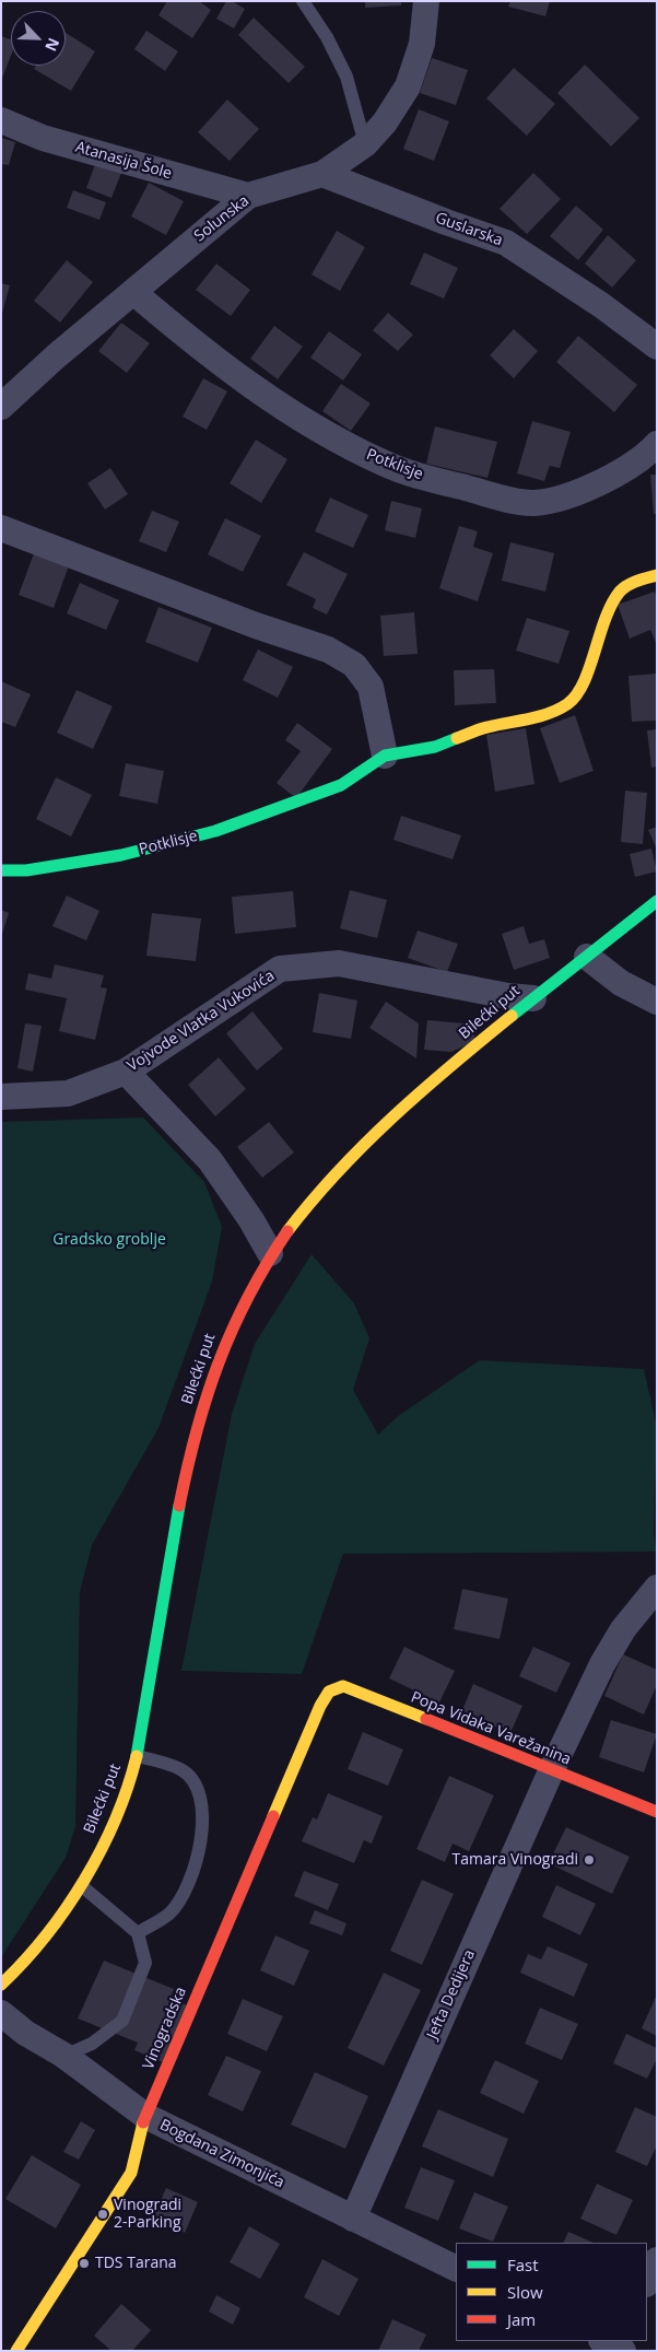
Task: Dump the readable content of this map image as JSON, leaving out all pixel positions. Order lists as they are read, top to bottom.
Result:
{
  "streets": {
    "street": [
      "Atanasija Šole",
      "Solunska",
      "Guslarska",
      "Potklisje",
      "Bilećki put",
      "Vojvode Vlatka Vukovića",
      "Popa Vidaka Varežanina",
      "Jefta Dedijera",
      "Vinogradska",
      "Bogdana Zimonjića"
    ]
  },
  "crossings": [
    ["Atanasija Šole", "Solunska"],
    ["Solunska", "Guslarska"],
    ["Solunska", "Potklisje"],
    ["Bilećki put", "Vojvode Vlatka Vukovića"],
    ["Popa Vidaka Varežanina", "Jefta Dedijera"],
    ["Popa Vidaka Varežanina", "Vinogradska"],
    ["Jefta Dedijera", "Bogdana Zimonjića"],
    ["Vinogradska", "Bogdana Zimonjića"]
  ],
  "parks": ["Gradsko groblje"],
  "places": ["Tamara Vinogradi", "Vinogradi 2-Parking", "TDS Tarana"],
  "legend": ["Fast", "Slow", "Jam"],
  "north": "bottom right"
}
